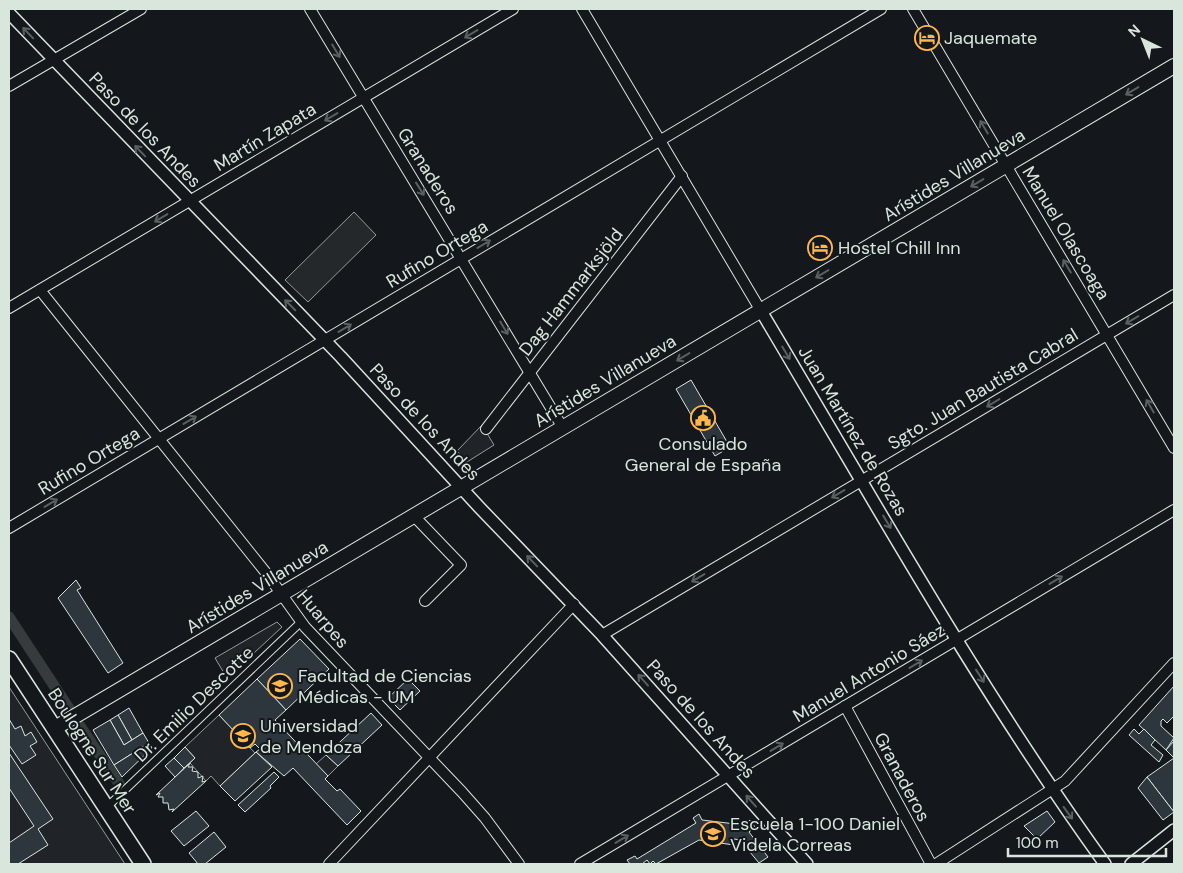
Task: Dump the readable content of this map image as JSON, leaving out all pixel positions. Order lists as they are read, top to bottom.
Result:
{
  "streets": {
    "main road": ["Arístides Villanueva", "Boulogne Sur Mer"],
    "street": [
      "Paso de los Andes",
      "Martín Zapata",
      "Granaderos",
      "Manuel Olascoaga",
      "Rufino Ortega",
      "Dag Hammarksjöld",
      "Sgto. Juan Bautista Cabral",
      "Juan Martínez de Rozas",
      "Huarpes",
      "Manuel Antonio Sáez",
      "Dr. Emilio Descotte"
    ]
  },
  "crossings": [
    ["Paso de los Andes", "Martín Zapata"],
    ["Paso de los Andes", "Arístides Villanueva"],
    ["Paso de los Andes", "Rufino Ortega"],
    ["Paso de los Andes", "Sgto. Juan Bautista Cabral"],
    ["Paso de los Andes", "Manuel Antonio Sáez"],
    ["Martín Zapata", "Granaderos"],
    ["Martín Zapata", "Huarpes"],
    ["Granaderos", "Arístides Villanueva"],
    ["Granaderos", "Rufino Ortega"],
    ["Granaderos", "Dag Hammarksjöld"],
    ["Granaderos", "Manuel Antonio Sáez"],
    ["Arístides Villanueva", "Manuel Olascoaga"],
    ["Arístides Villanueva", "Juan Martínez de Rozas"],
    ["Arístides Villanueva", "Huarpes"],
    ["Arístides Villanueva", "Boulogne Sur Mer"],
    ["Manuel Olascoaga", "Sgto. Juan Bautista Cabral"],
    ["Rufino Ortega", "Juan Martínez de Rozas"],
    ["Rufino Ortega", "Huarpes"],
    ["Dag Hammarksjöld", "Juan Martínez de Rozas"],
    ["Sgto. Juan Bautista Cabral", "Juan Martínez de Rozas"],
    ["Juan Martínez de Rozas", "Manuel Antonio Sáez"],
    ["Huarpes", "Dr. Emilio Descotte"],
    ["Dr. Emilio Descotte", "Boulogne Sur Mer"]
  ],
  "one_way": [
    "Paso de los Andes",
    "Martín Zapata",
    "Granaderos",
    "Arístides Villanueva",
    "Manuel Olascoaga",
    "Rufino Ortega",
    "Sgto. Juan Bautista Cabral",
    "Juan Martínez de Rozas",
    "Manuel Antonio Sáez"
  ],
  "places": {
    "hotel": ["Jaquemate", "Hostel Chill Inn"],
    "public building": ["Consulado General de España"],
    "school or university": ["Facultad de Ciencias Médicas - UM", "Universidad de Mendoza", "Escuela 1-100 Daniel Videla Correas"]
  },
  "scale_bar": "100 m",
  "north": "top left"
}
